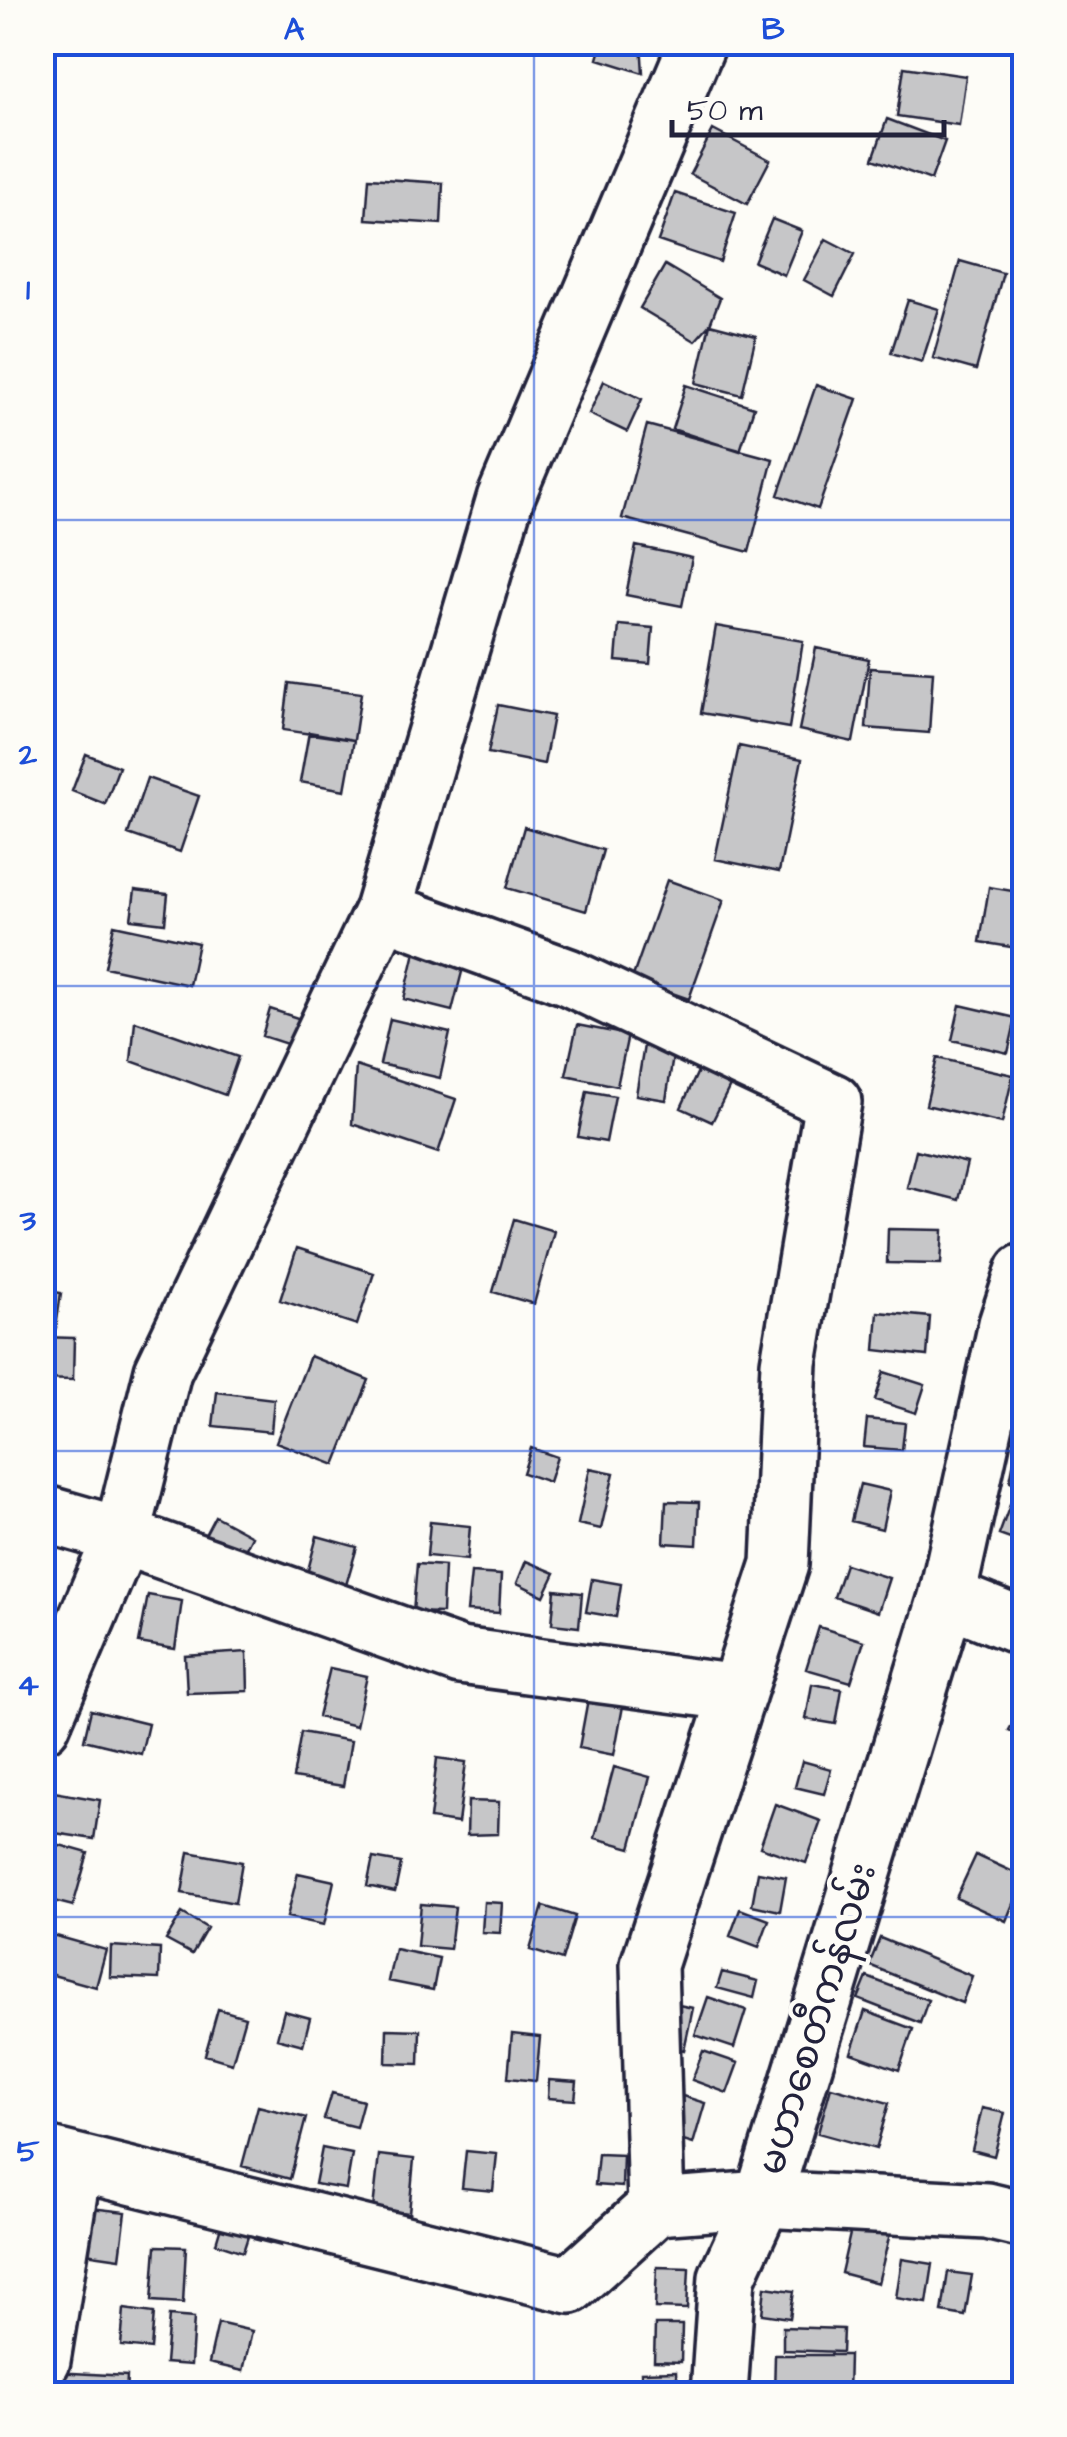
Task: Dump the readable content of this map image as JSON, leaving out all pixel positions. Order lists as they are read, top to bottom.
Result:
{
  "streets": {
    "street": ["မဟာစေတီကန်လမ်း"]
  },
  "scale_bar": "50 m",
  "grid": {
    "columns": ["A", "B"],
    "rows": [
      "1",
      "2",
      "3",
      "4",
      "5"
    ]
  }
}
